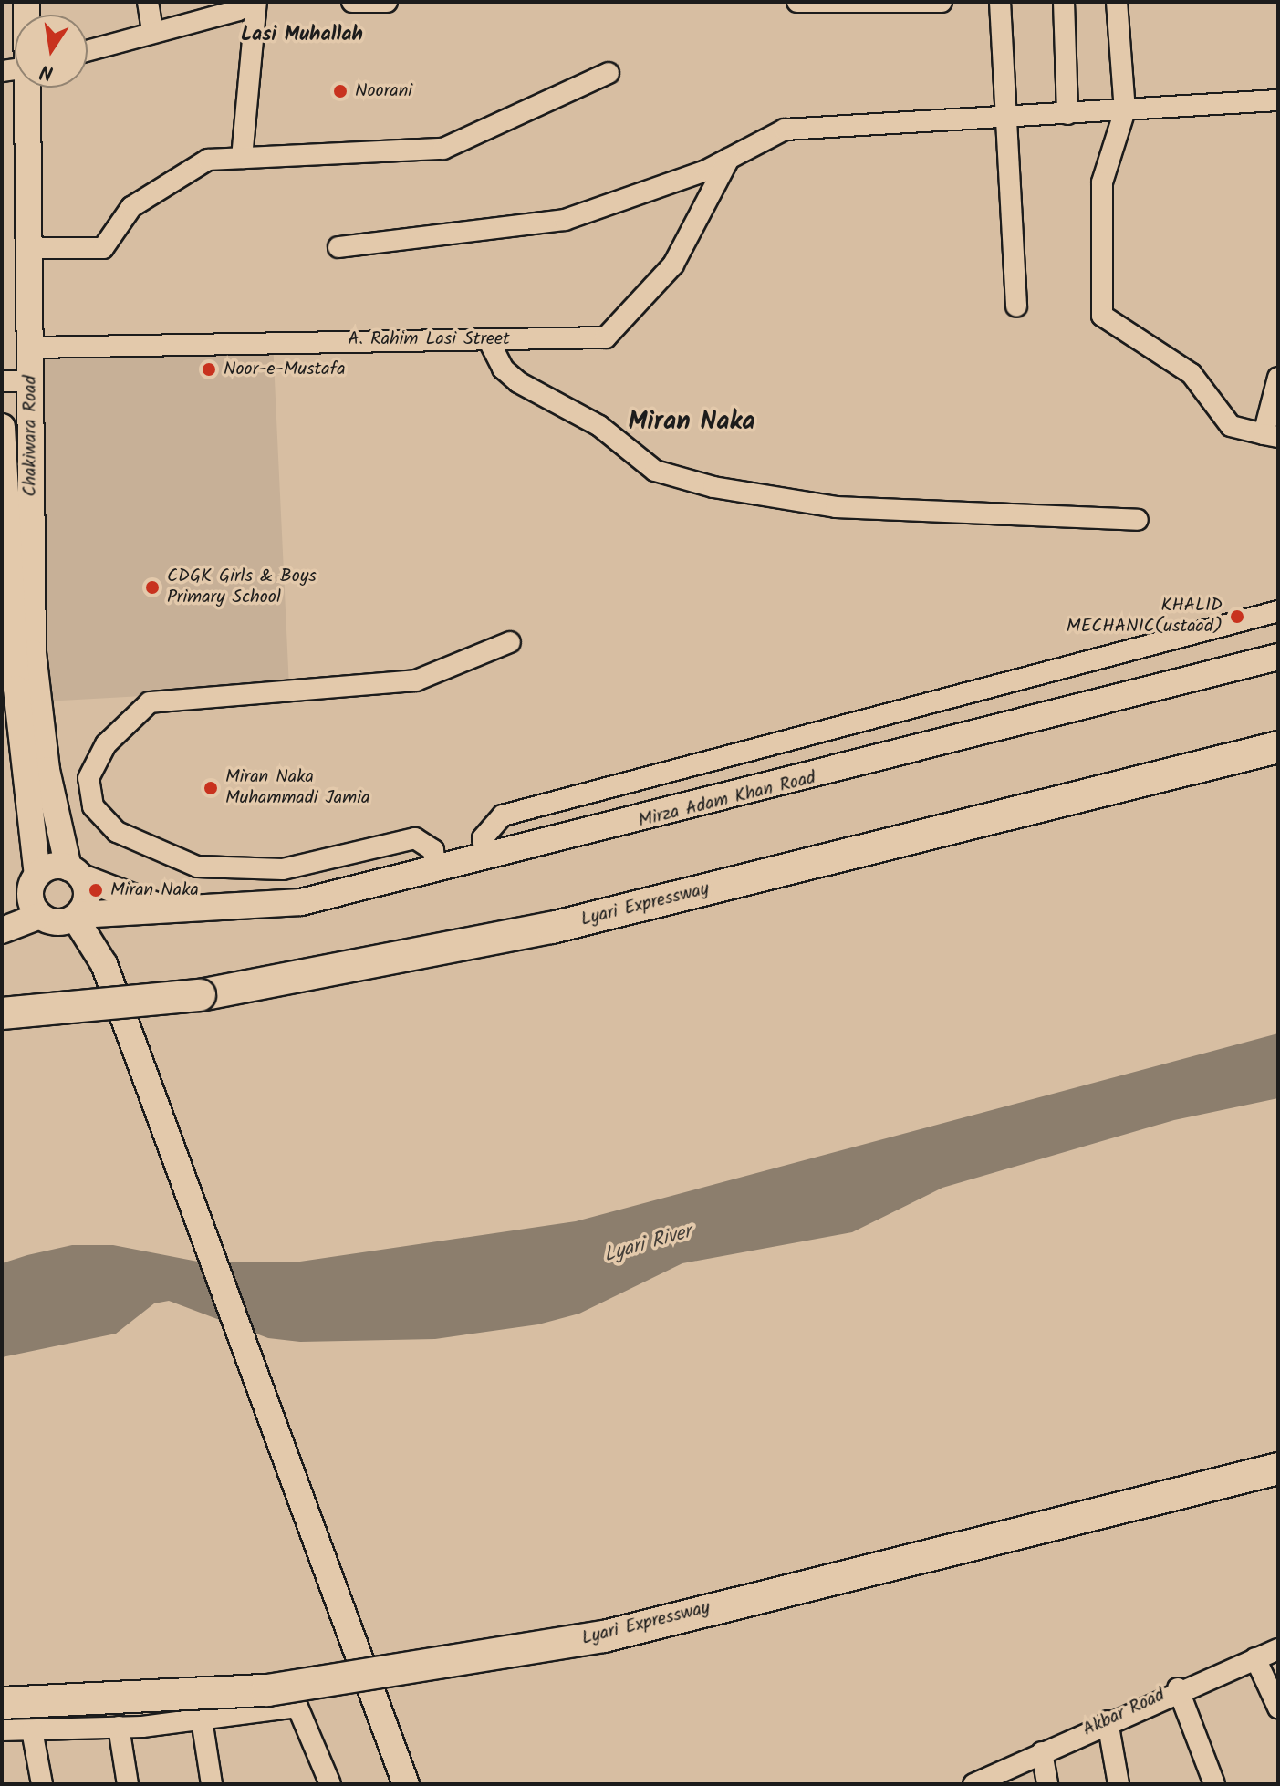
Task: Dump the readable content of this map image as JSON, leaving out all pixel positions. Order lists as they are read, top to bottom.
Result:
{
  "streets": {
    "highway": ["Lyari Expressway"],
    "main road": ["Chakiwara Road", "Mirza Adam Khan Road"],
    "street": ["A. Rahim Lasi Street", "Akbar Road"]
  },
  "crossings": [
    ["A. Rahim Lasi Street", "Chakiwara Road"],
    ["Chakiwara Road", "Mirza Adam Khan Road"]
  ],
  "districts": ["Lasi Muhallah", "Miran Naka"],
  "water": ["Lyari River"],
  "places": [
    "Noorani",
    "Noor-e-Mustafa",
    "CDGK Girls & Boys Primary School",
    "KHALID MECHANIC(ustaad)",
    "Miran Naka Muhammadi Jamia",
    "Miran Naka"
  ],
  "north": "bottom"
}
